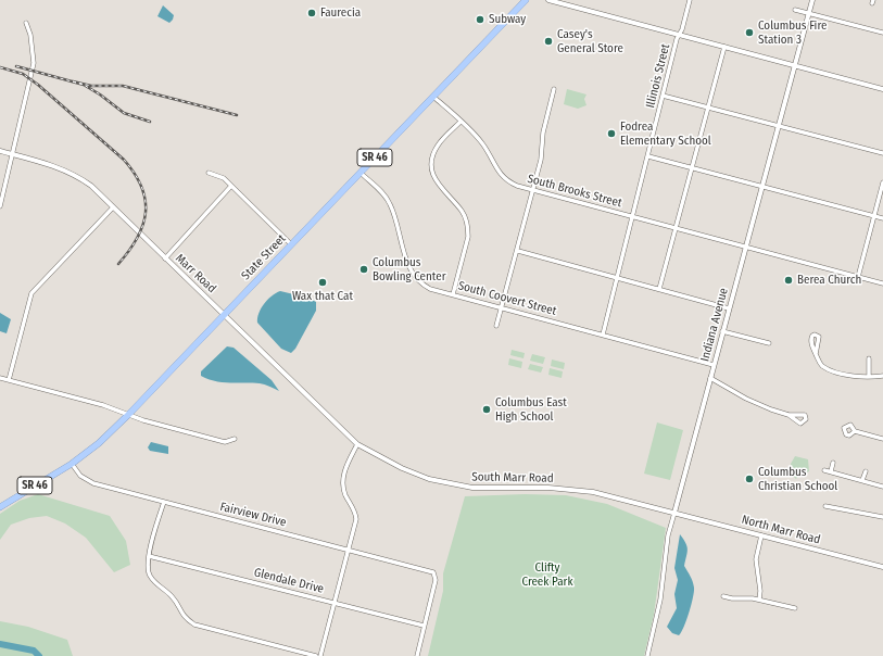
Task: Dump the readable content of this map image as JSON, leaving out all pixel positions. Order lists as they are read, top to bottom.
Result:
{
  "streets": {
    "highway": ["SR 46", "State Street"],
    "street": [
      "Illinois Street",
      "South Brooks Street",
      "Marr Road",
      "South Coovert Street",
      "Indiana Avenue",
      "South Marr Road",
      "Fairview Drive",
      "North Marr Road",
      "Glendale Drive"
    ]
  },
  "crossings": [
    ["Illinois Street", "South Brooks Street"],
    ["Illinois Street", "South Coovert Street"],
    ["South Brooks Street", "State Street"],
    ["South Brooks Street", "Indiana Avenue"],
    ["State Street", "Marr Road"],
    ["State Street", "South Coovert Street"],
    ["State Street", "Fairview Drive"],
    ["Marr Road", "South Marr Road"],
    ["South Coovert Street", "Indiana Avenue"],
    ["Indiana Avenue", "South Marr Road"],
    ["Indiana Avenue", "North Marr Road"],
    ["South Marr Road", "North Marr Road"],
    ["Fairview Drive", "Glendale Drive"]
  ],
  "parks": ["Clifty Creek Park"],
  "places": [
    "Faurecia",
    "Subway",
    "Columbus Fire Station 3",
    "Casey's General Store",
    "Fodrea Elementary School",
    "Columbus Bowling Center",
    "Berea Church",
    "Wax that Cat",
    "Columbus East High School",
    "Columbus Christian School"
  ]
}
